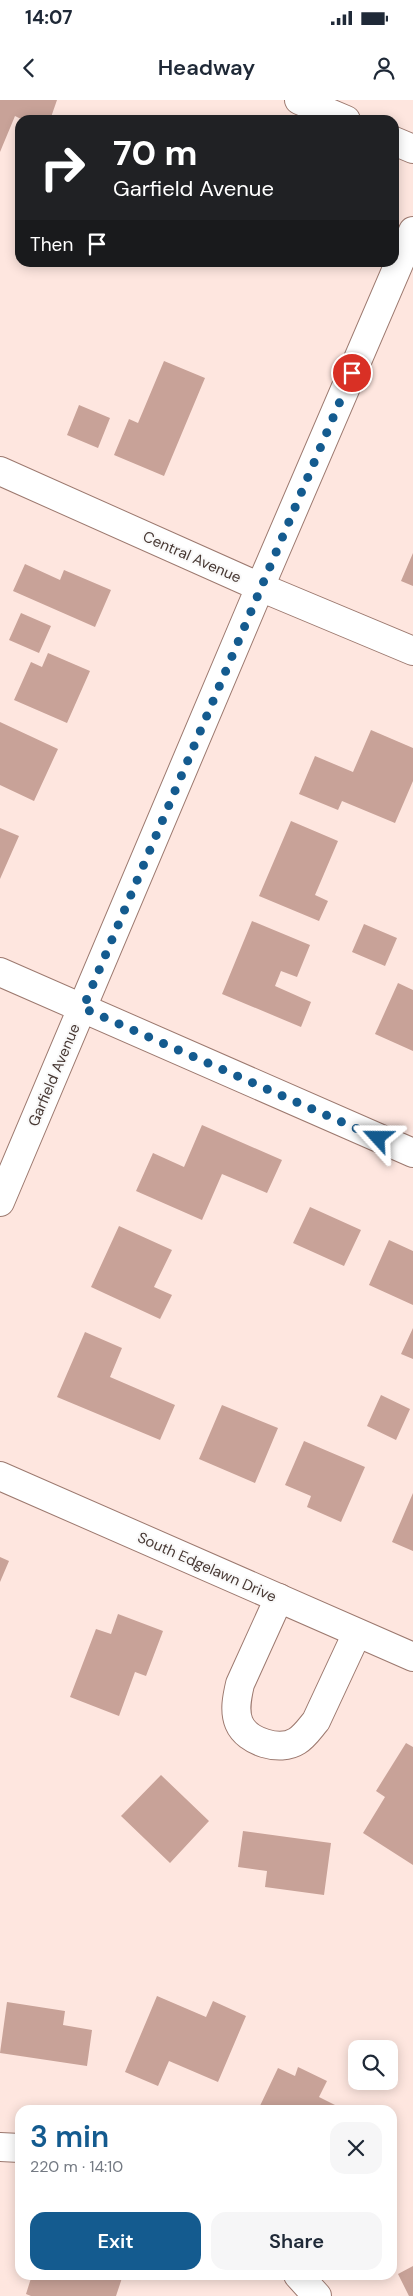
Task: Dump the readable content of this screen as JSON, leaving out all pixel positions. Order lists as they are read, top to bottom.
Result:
{
  "streets": {
    "street": ["Central Avenue", "Garfield Avenue", "South Edgelawn Drive"]
  },
  "crossings": [
    ["Central Avenue", "Garfield Avenue"]
  ],
  "page": {
    "status": "14:07",
    "header": "Headway",
    "turn": ["70 m", "Garfield Avenue"],
    "then": "Then",
    "heading": ["3 min", "220 m · 14:10"],
    "buttons": ["Exit", "Share"]
  }
}
